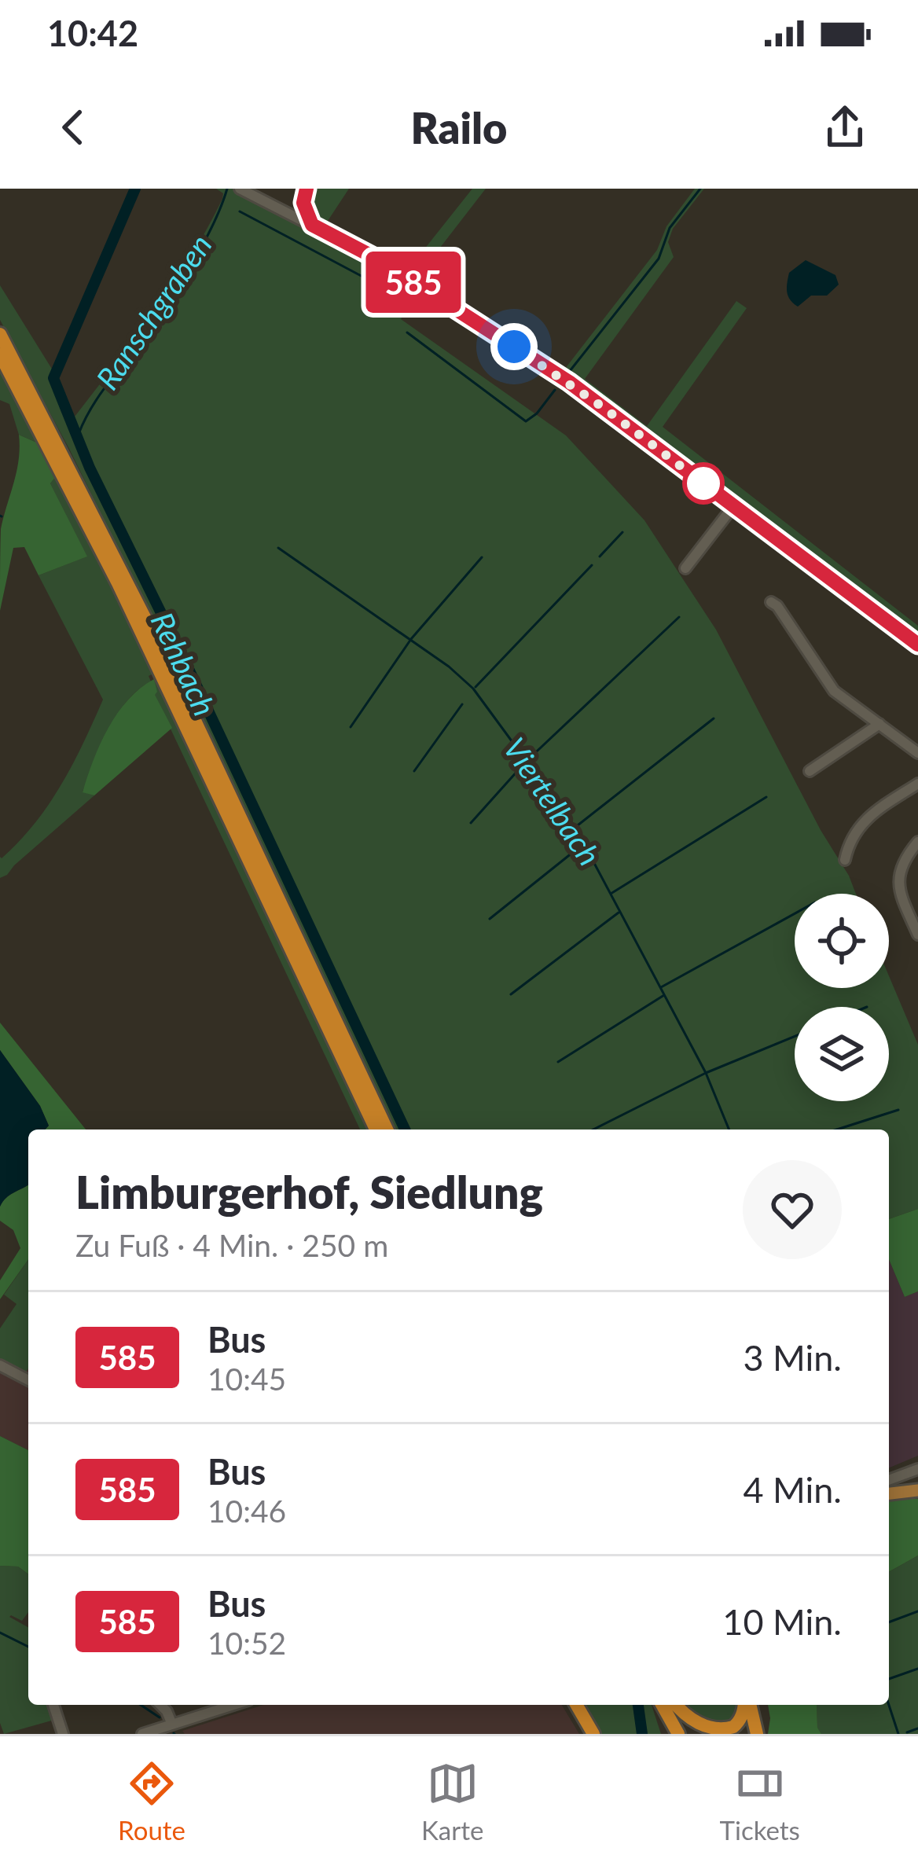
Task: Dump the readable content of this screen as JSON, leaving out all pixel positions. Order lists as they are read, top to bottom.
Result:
{
  "water": ["Ranschgraben", "Rehbach", "Viertelbach"],
  "lines": ["bus line 585"],
  "page": {
    "status": "10:42",
    "header": "Railo",
    "on_map": "585",
    "heading": ["Limburgerhof, Siedlung", "Zu Fuß · 4 Min. · 250 m"],
    "list": [
      {
        "mark": "585",
        "name": "Bus",
        "note": "10:45",
        "value": "3 Min."
      },
      {
        "mark": "585",
        "name": "Bus",
        "note": "10:46",
        "value": "4 Min."
      },
      {
        "mark": "585",
        "name": "Bus",
        "note": "10:52",
        "value": "10 Min."
      }
    ],
    "tabs": ["Route", "Karte", "Tickets"]
  }
}
